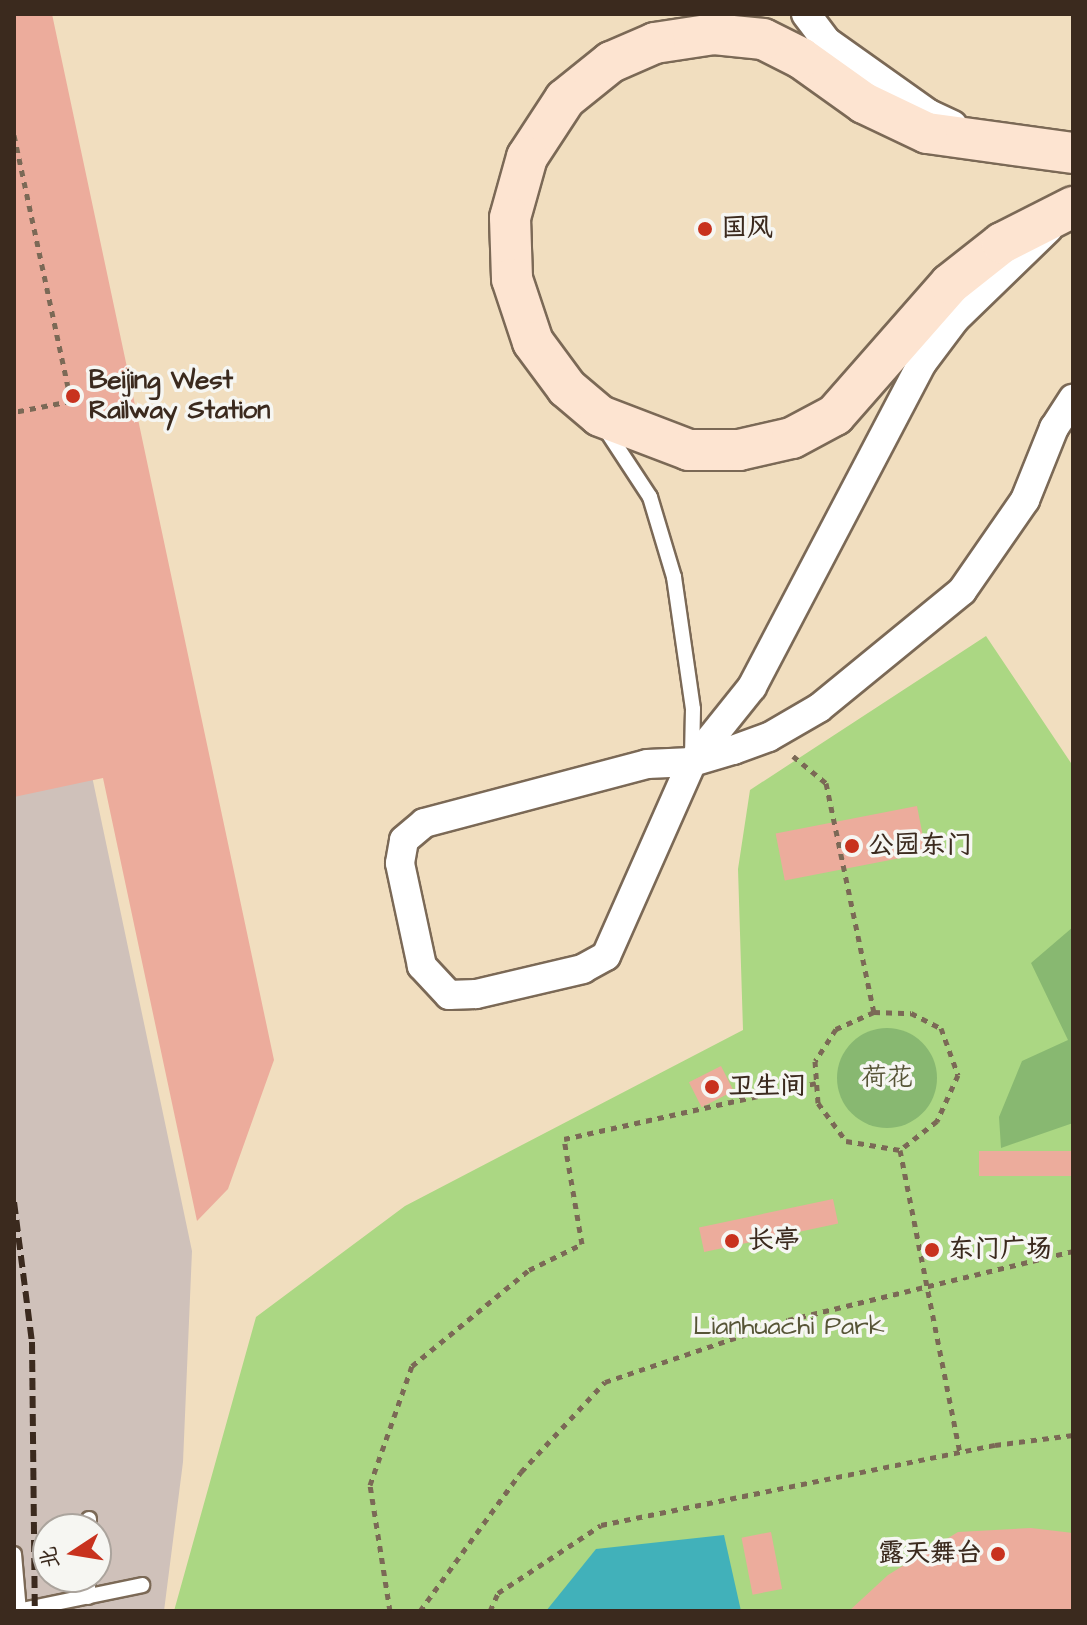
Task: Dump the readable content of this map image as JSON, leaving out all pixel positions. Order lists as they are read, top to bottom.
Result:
{
  "parks": ["荷花", "Lianhuachi Park"],
  "places": [
    "国风",
    "Beijing West Railway Station",
    "公园东门",
    "卫生间",
    "长亭",
    "东门广场",
    "露天舞台"
  ],
  "north": "left"
}
